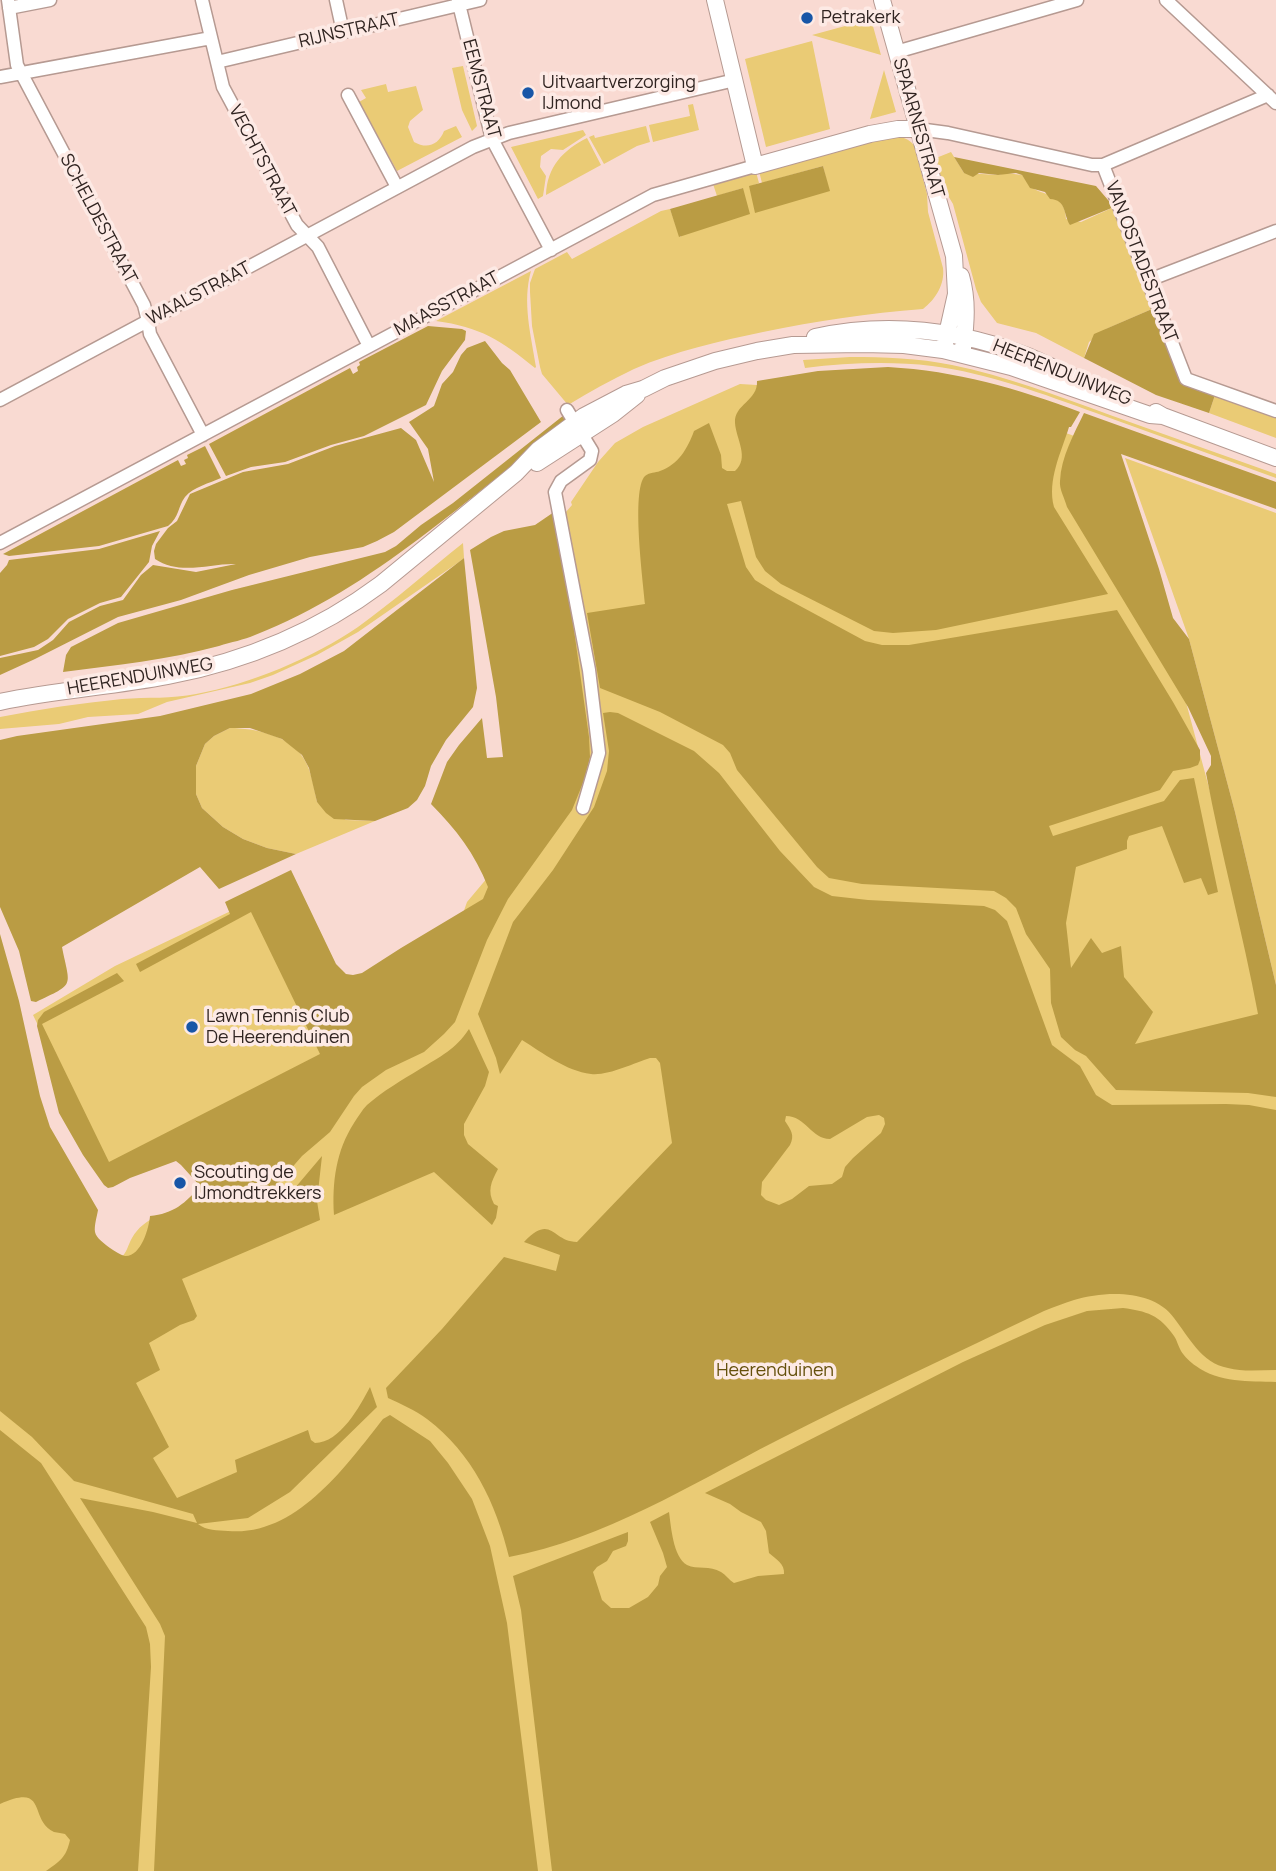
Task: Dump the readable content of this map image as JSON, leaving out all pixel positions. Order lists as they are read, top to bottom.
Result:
{
  "streets": {
    "main road": ["SPAARNESTRAAT", "MAASSTRAAT", "HEERENDUINWEG"],
    "street": [
      "RIJNSTRAAT",
      "EEMSTRAAT",
      "VECHTSTRAAT",
      "SCHELDESTRAAT",
      "VAN OSTADESTRAAT",
      "WAALSTRAAT"
    ]
  },
  "crossings": [
    ["RIJNSTRAAT", "EEMSTRAAT"],
    ["RIJNSTRAAT", "VECHTSTRAAT"],
    ["EEMSTRAAT", "WAALSTRAAT"],
    ["EEMSTRAAT", "MAASSTRAAT"],
    ["SPAARNESTRAAT", "VAN OSTADESTRAAT"],
    ["SPAARNESTRAAT", "MAASSTRAAT"],
    ["SPAARNESTRAAT", "HEERENDUINWEG"],
    ["VECHTSTRAAT", "WAALSTRAAT"],
    ["VECHTSTRAAT", "MAASSTRAAT"],
    ["SCHELDESTRAAT", "WAALSTRAAT"],
    ["SCHELDESTRAAT", "MAASSTRAAT"],
    ["VAN OSTADESTRAAT", "MAASSTRAAT"]
  ],
  "parks": ["Heerenduinen"],
  "places": [
    "Petrakerk",
    "Uitvaartverzorging IJmond",
    "Lawn Tennis Club De Heerenduinen",
    "Scouting de IJmondtrekkers"
  ]
}
